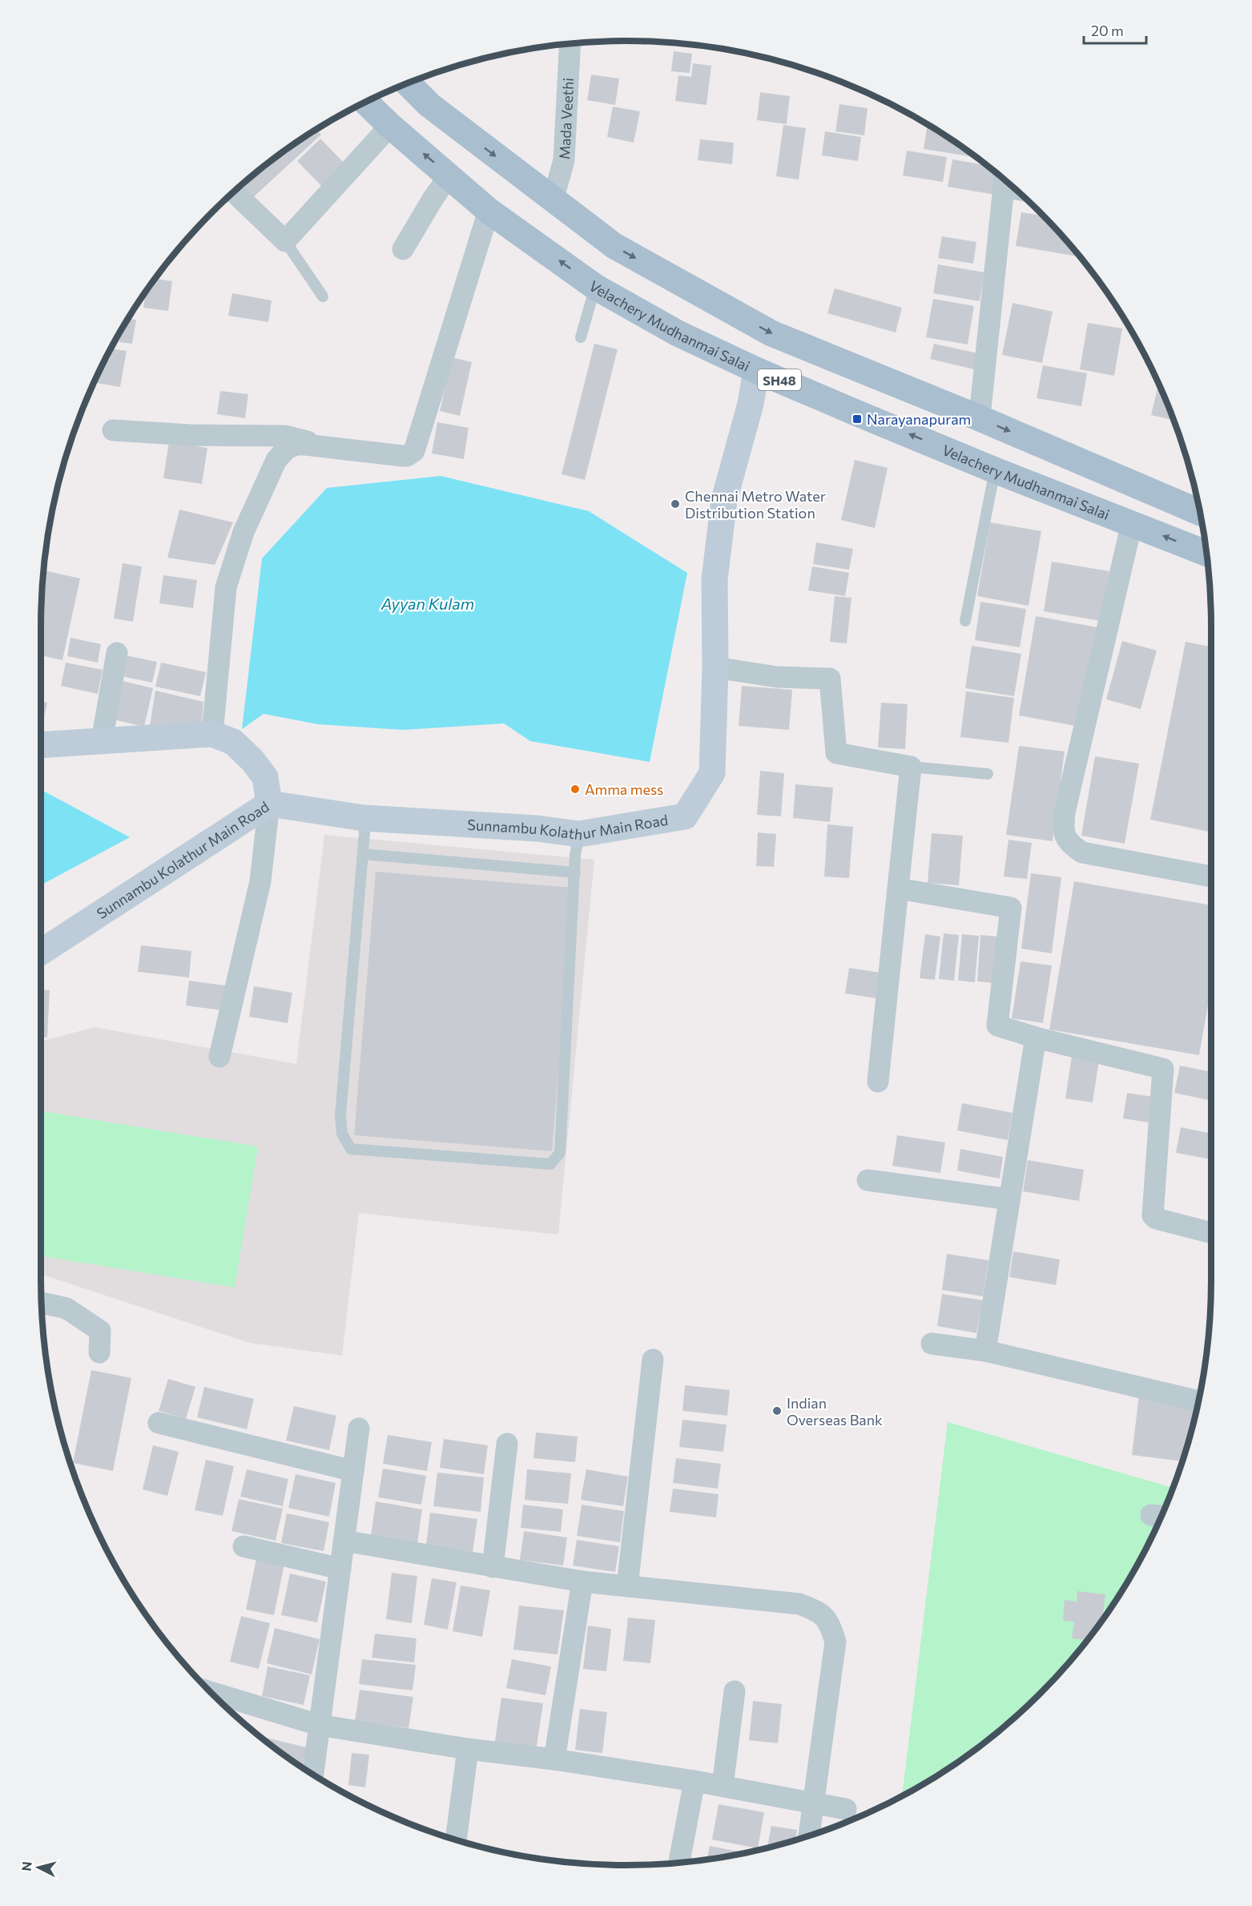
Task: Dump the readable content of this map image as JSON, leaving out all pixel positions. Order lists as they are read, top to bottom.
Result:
{
  "streets": {
    "main road": ["Velachery Mudhanmai Salai", "SH48"],
    "street": ["Mada Veethi", "Sunnambu Kolathur Main Road"]
  },
  "crossings": [
    ["Velachery Mudhanmai Salai", "Sunnambu Kolathur Main Road"]
  ],
  "water": ["Ayyan Kulam"],
  "places": {
    "transit": ["Narayanapuram"],
    "other": ["Chennai Metro Water Distribution Station", "Amma mess", "Indian Overseas Bank"]
  },
  "scale_bar": "20 m",
  "north": "left"
}
